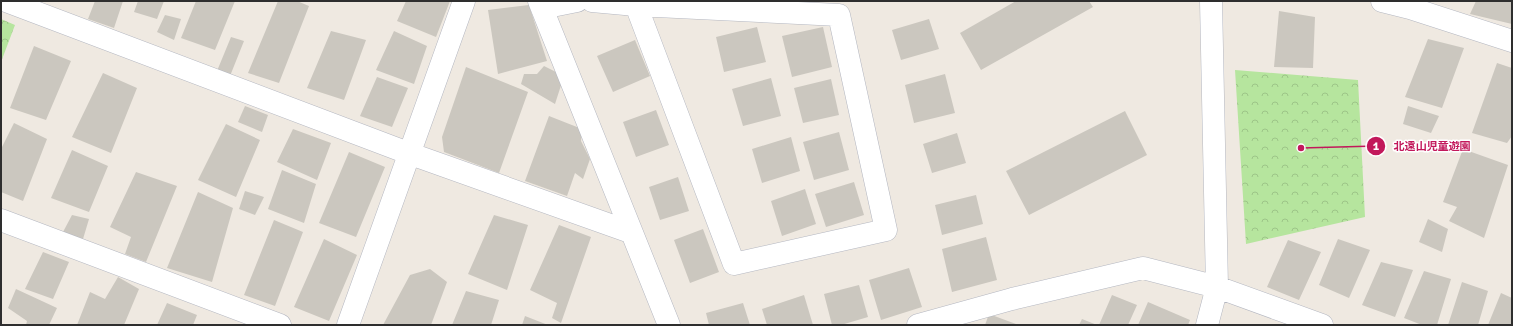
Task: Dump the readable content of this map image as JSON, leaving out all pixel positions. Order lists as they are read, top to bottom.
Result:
{
  "places": ["北遠山児童遊園"]
}
